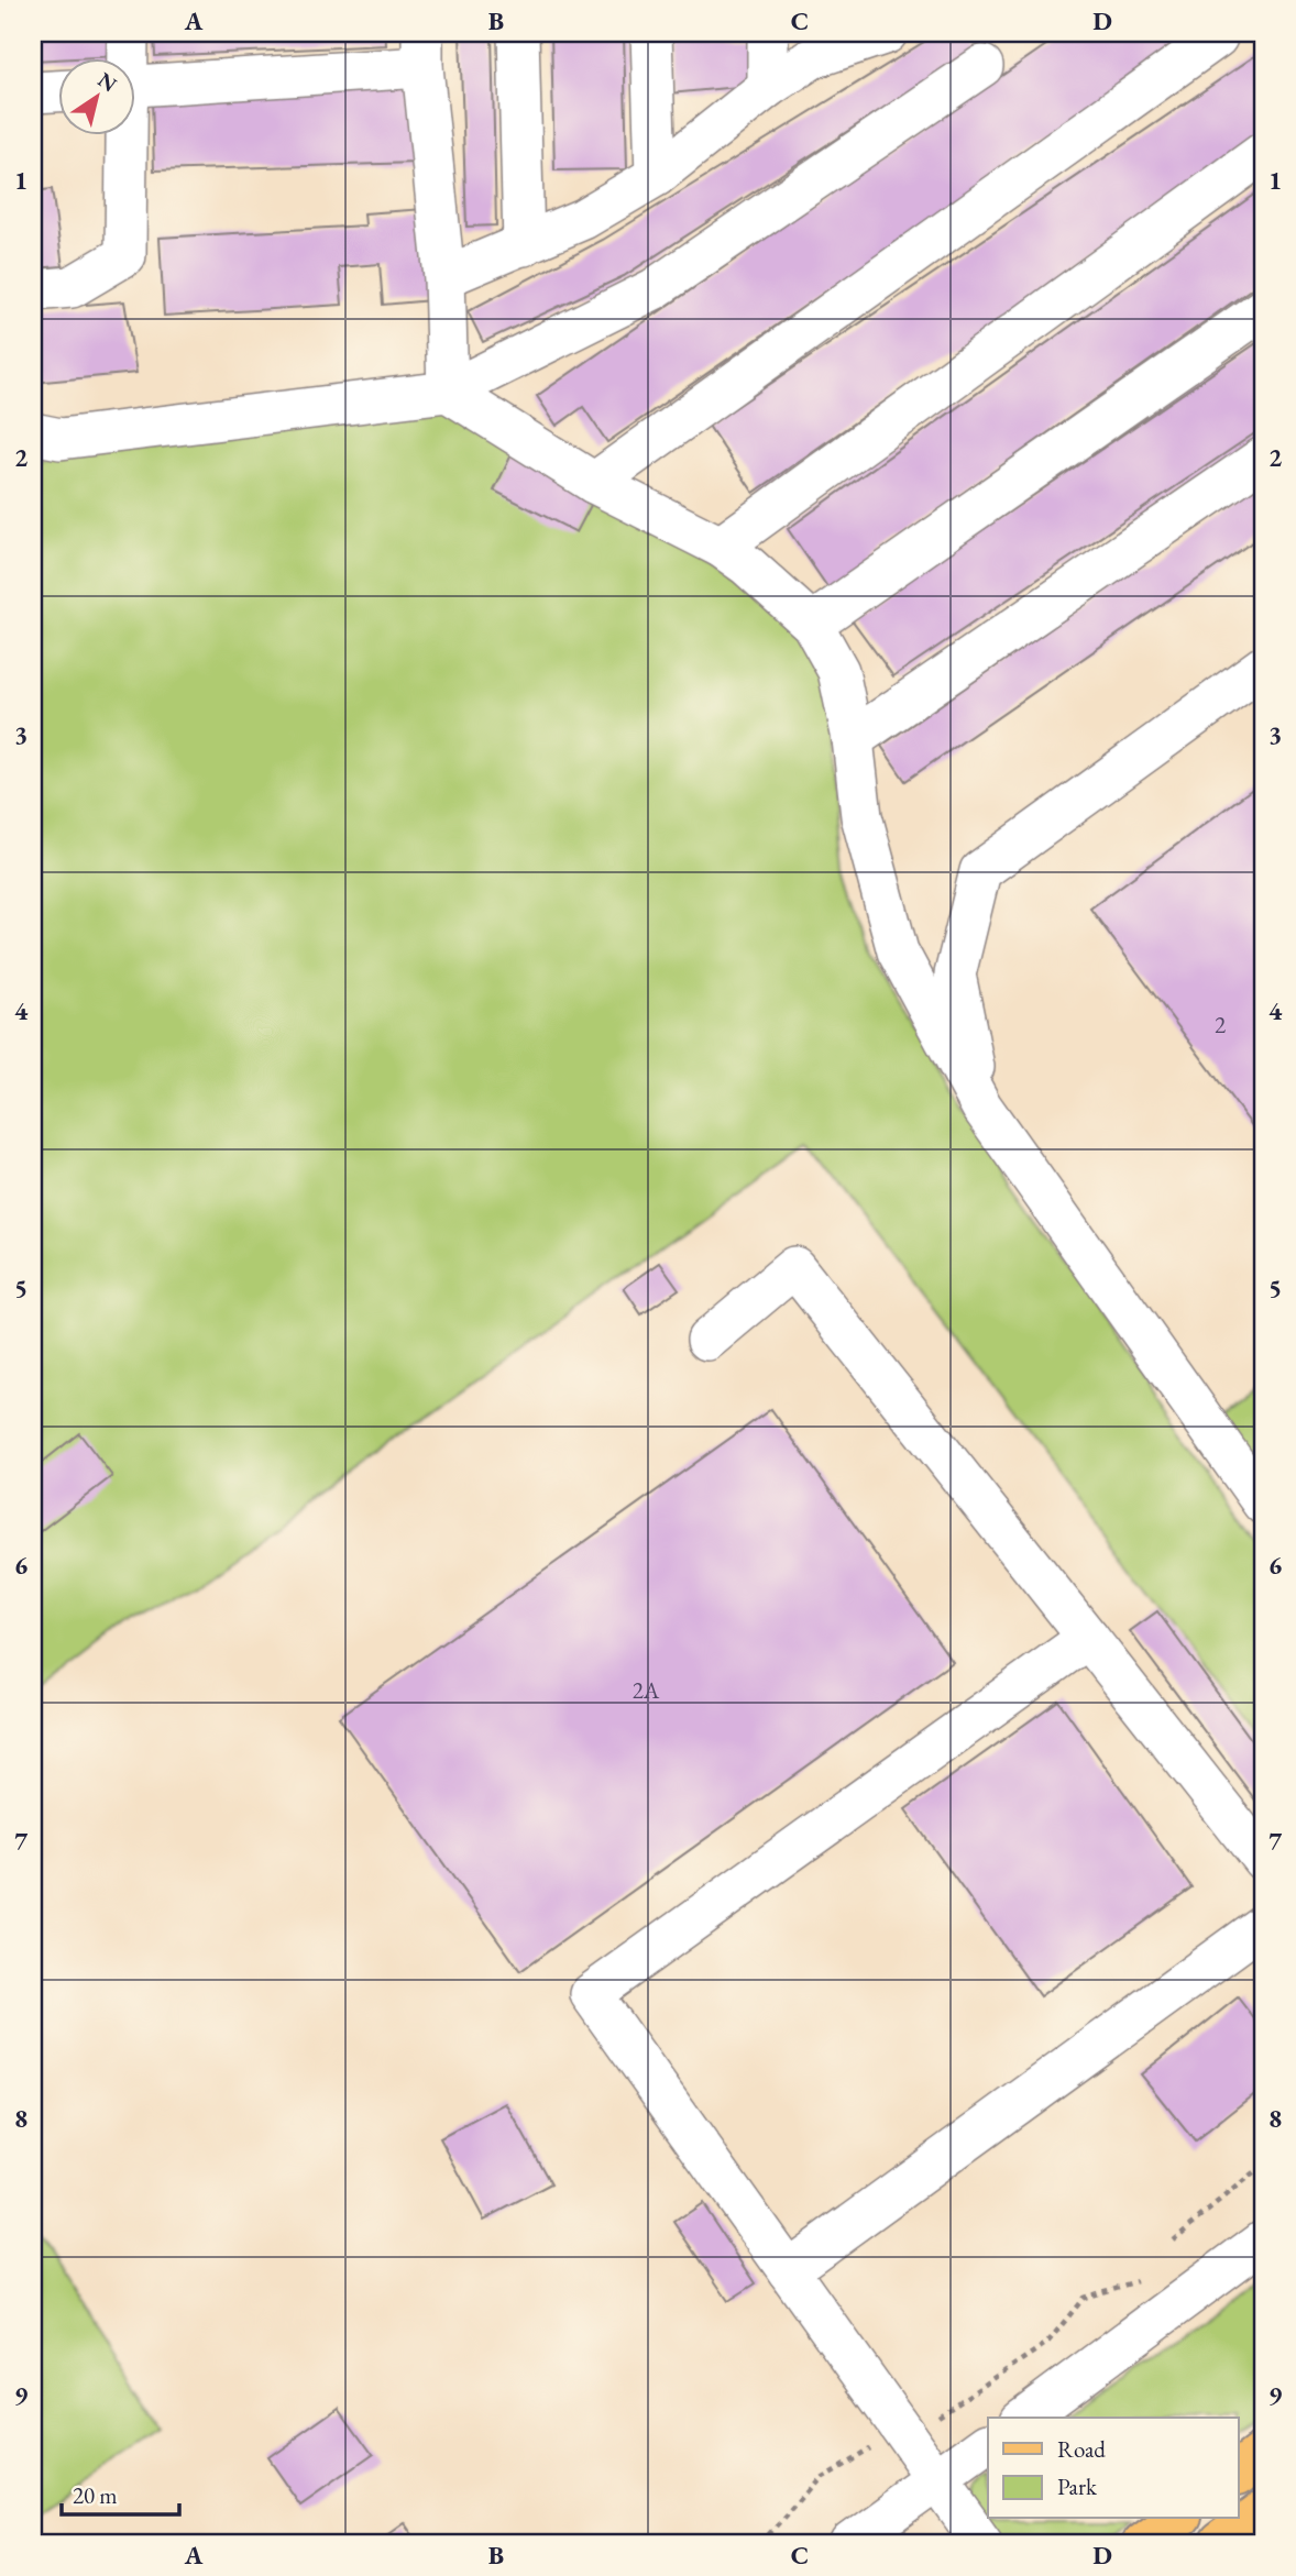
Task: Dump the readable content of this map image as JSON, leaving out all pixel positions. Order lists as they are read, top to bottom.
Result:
{
  "house_numbers": ["2", "2А"],
  "legend": ["Road", "Park"],
  "scale_bar": "20 m",
  "north": "top right",
  "grid": {
    "columns": [
      "A",
      "B",
      "C",
      "D"
    ],
    "rows": [
      "1",
      "2",
      "3",
      "4",
      "5",
      "6",
      "7",
      "8",
      "9"
    ]
  }
}
